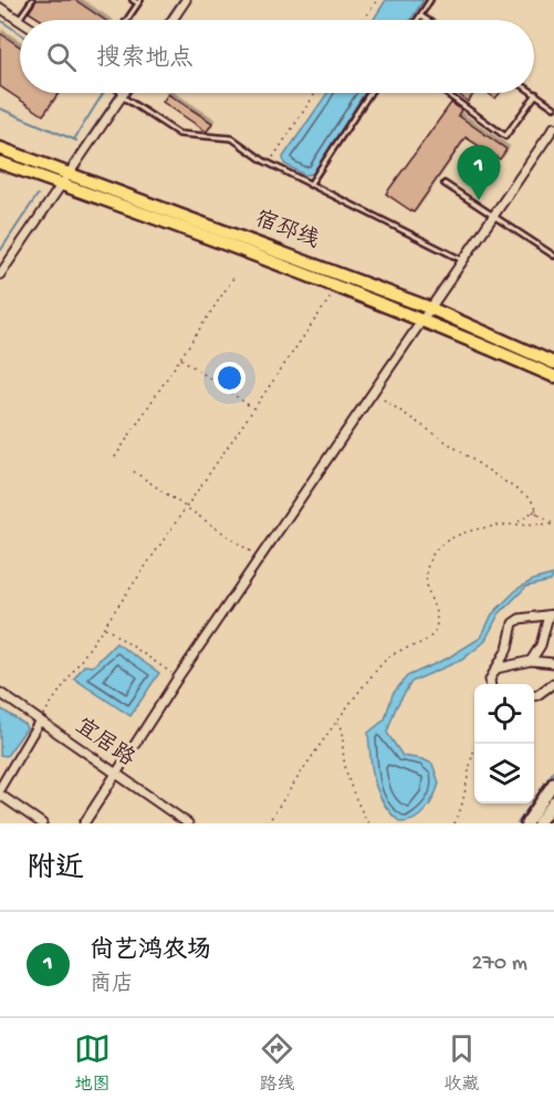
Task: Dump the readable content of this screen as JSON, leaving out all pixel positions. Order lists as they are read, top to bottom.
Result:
{
  "streets": {
    "main road": ["宿邳线"],
    "street": ["宜居路"]
  },
  "page": {
    "search": "搜索地点",
    "pins": "1",
    "heading": "附近",
    "list": [
      {
        "mark": "1",
        "name": "尚艺鸿农场",
        "note": "商店",
        "value": "270 m"
      }
    ],
    "nav": ["地图", "路线", "收藏"]
  }
}
